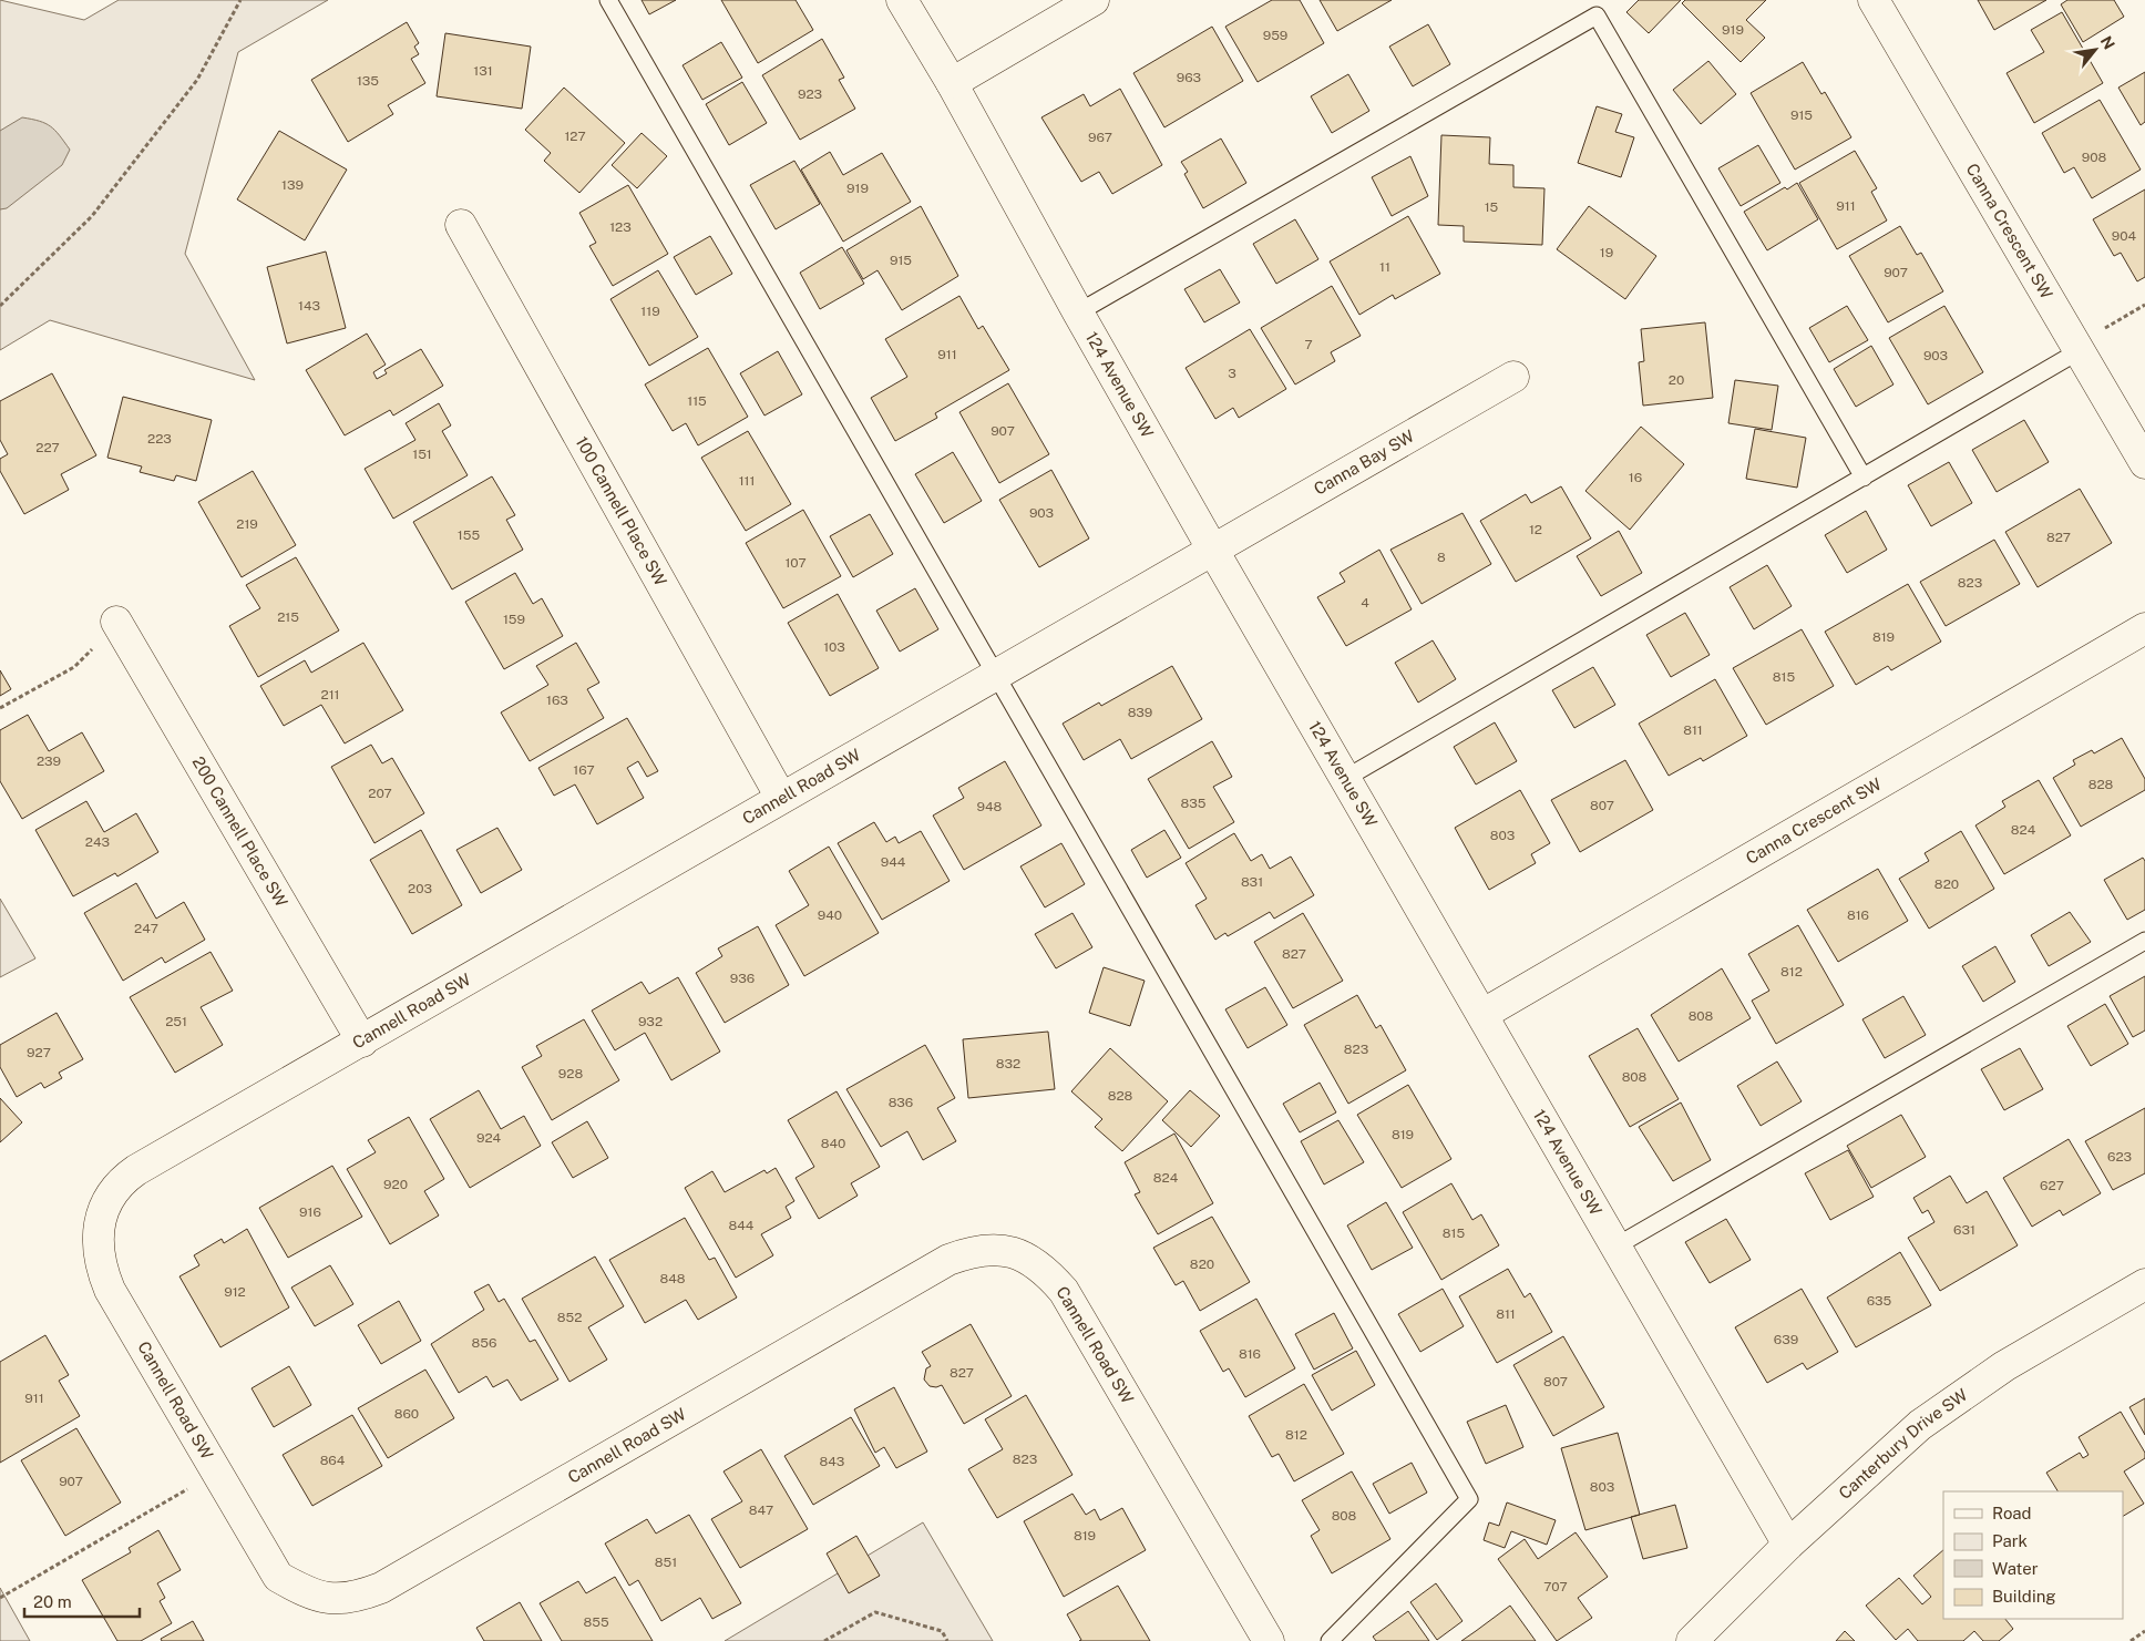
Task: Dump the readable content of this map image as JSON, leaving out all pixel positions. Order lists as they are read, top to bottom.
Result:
{
  "streets": {
    "street": [
      "Canna Crescent SW",
      "124 Avenue SW",
      "Canna Bay SW",
      "100 Cannell Place SW",
      "Cannell Road SW",
      "200 Cannell Place SW",
      "Canterbury Drive SW"
    ]
  },
  "crossings": [
    ["Canna Crescent SW", "124 Avenue SW"],
    ["124 Avenue SW", "Canna Bay SW"],
    ["124 Avenue SW", "Cannell Road SW"],
    ["124 Avenue SW", "Canterbury Drive SW"],
    ["Canna Bay SW", "Cannell Road SW"],
    ["100 Cannell Place SW", "Cannell Road SW"],
    ["Cannell Road SW", "200 Cannell Place SW"]
  ],
  "house_numbers": [
    "919",
    "959",
    "131",
    "963",
    "135",
    "923",
    "915",
    "127",
    "967",
    "908",
    "139",
    "919",
    "911",
    "15",
    "123",
    "904",
    "19",
    "915",
    "11",
    "907",
    "143",
    "119",
    "7",
    "911",
    "903",
    "3",
    "20",
    "115",
    "907",
    "223",
    "227",
    "151",
    "16",
    "111",
    "903",
    "219",
    "12",
    "155",
    "827",
    "8",
    "107",
    "823",
    "4",
    "215",
    "159",
    "819",
    "103",
    "815",
    "211",
    "163",
    "839",
    "811",
    "239",
    "167",
    "828",
    "207",
    "835",
    "807",
    "948",
    "824",
    "803",
    "243",
    "944",
    "831",
    "820",
    "203",
    "940",
    "816",
    "247",
    "827",
    "812",
    "936",
    "808",
    "251",
    "932",
    "823",
    "927",
    "832",
    "928",
    "808",
    "828",
    "836",
    "819",
    "924",
    "840",
    "623",
    "824",
    "920",
    "627",
    "916",
    "844",
    "631",
    "815",
    "820",
    "848",
    "912",
    "635",
    "811",
    "852",
    "639",
    "856",
    "816",
    "827",
    "807",
    "911",
    "860",
    "812",
    "823",
    "864",
    "843",
    "907",
    "803",
    "847",
    "808",
    "819",
    "851",
    "707",
    "855"
  ],
  "legend": [
    "Road",
    "Park",
    "Water",
    "Building"
  ],
  "scale_bar": "20 m",
  "north": "top right"
}
